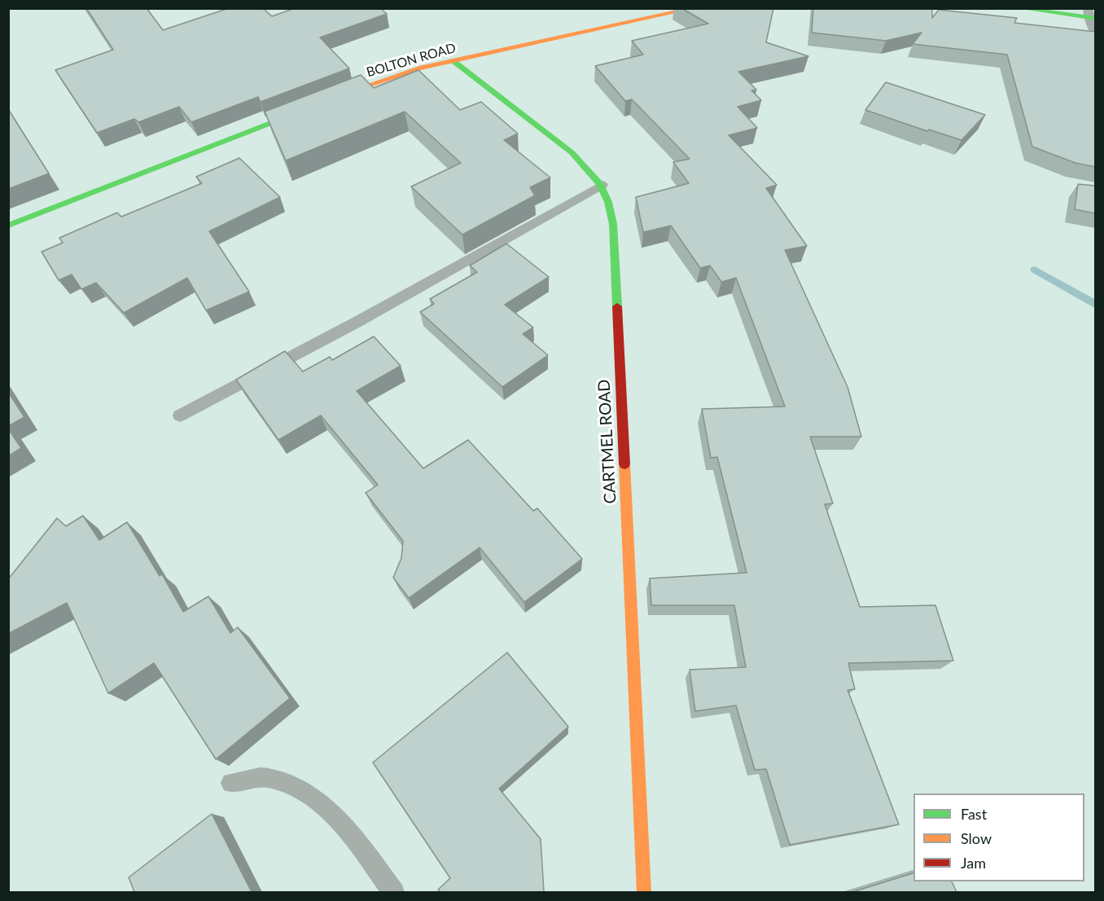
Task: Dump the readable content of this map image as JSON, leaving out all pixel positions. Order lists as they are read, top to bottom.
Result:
{
  "streets": {
    "street": ["BOLTON ROAD", "CARTMEL ROAD"]
  },
  "crossings": [
    ["BOLTON ROAD", "CARTMEL ROAD"]
  ],
  "legend": ["Fast", "Slow", "Jam"]
}
